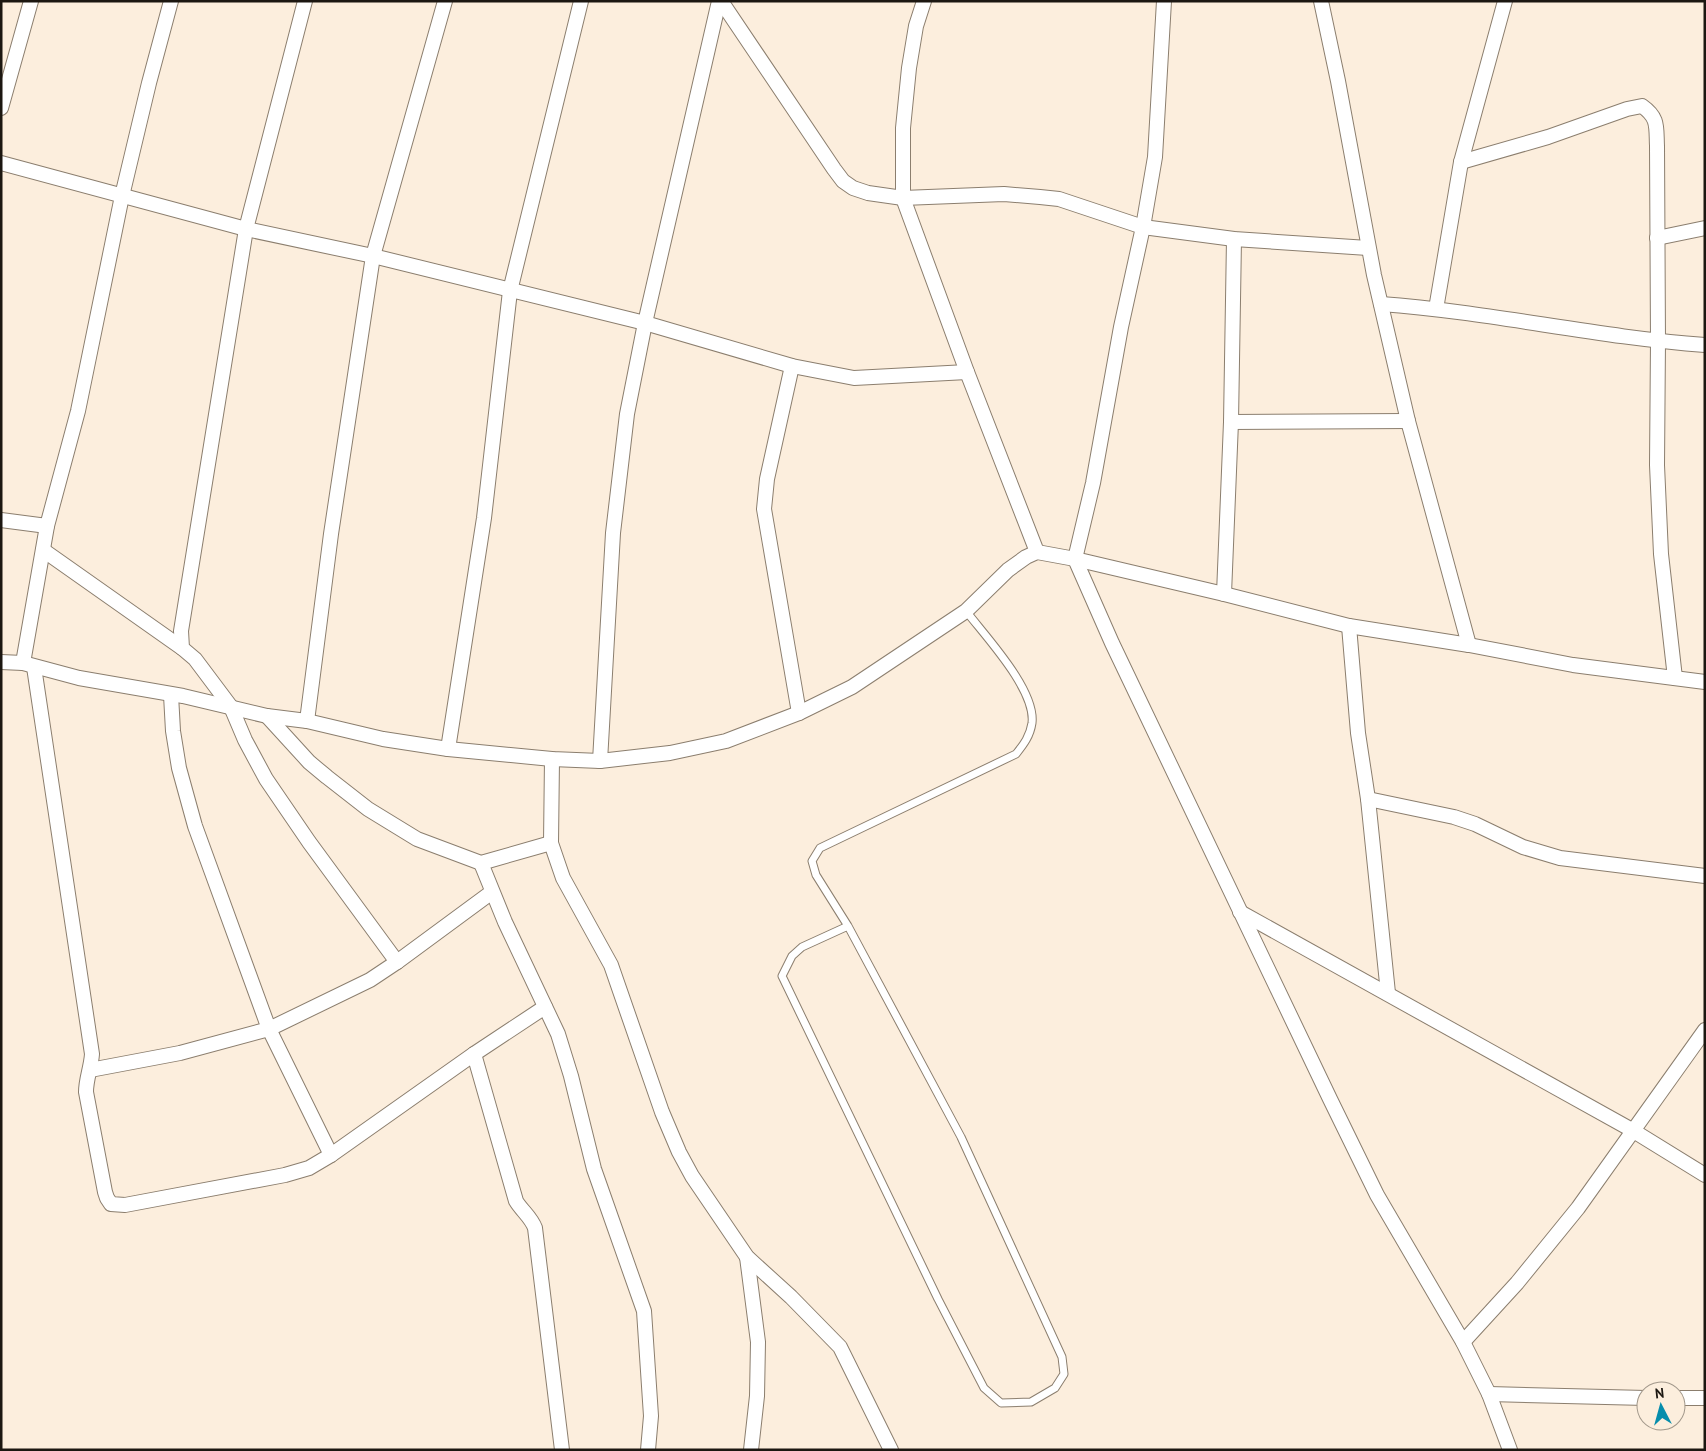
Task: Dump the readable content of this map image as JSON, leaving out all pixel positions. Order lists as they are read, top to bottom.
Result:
{
  "north": "top"
}
